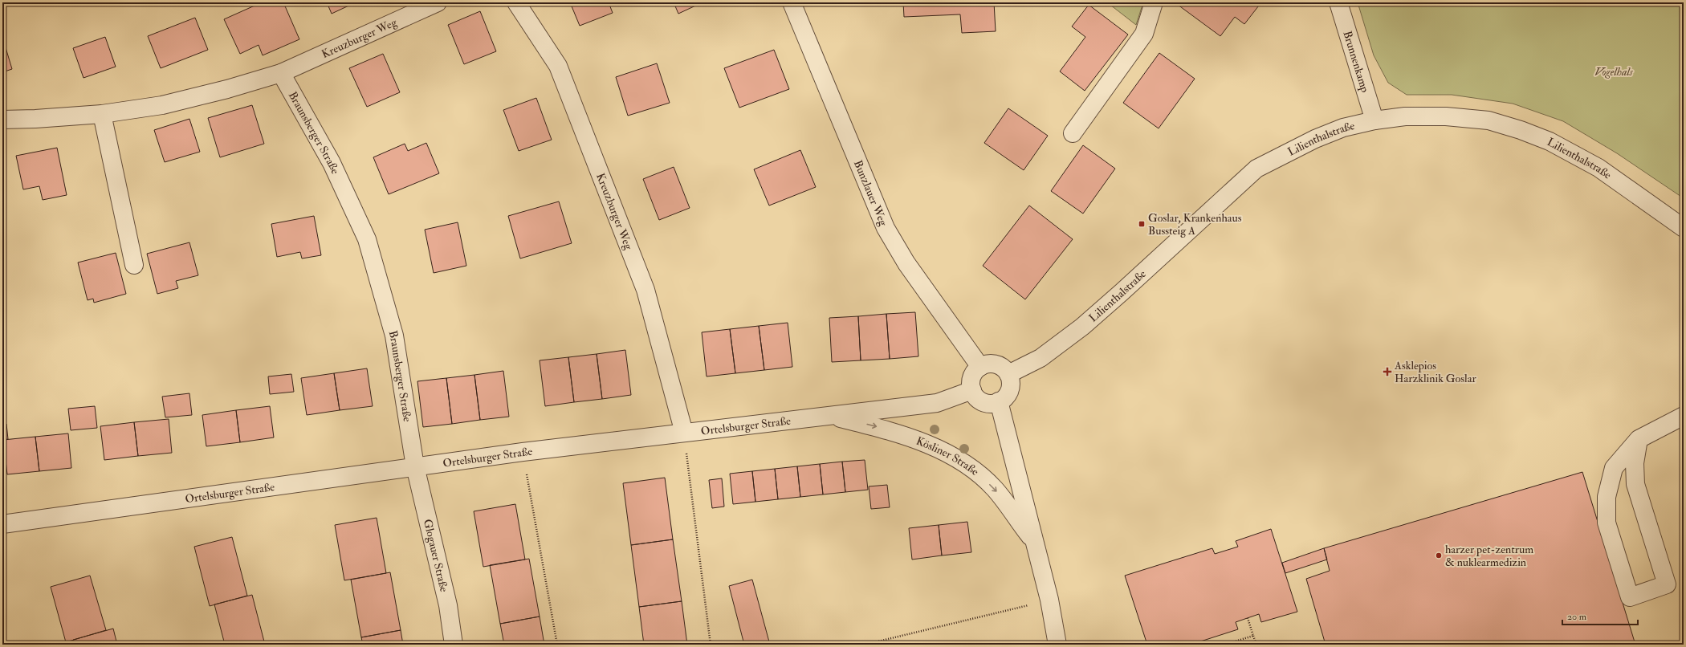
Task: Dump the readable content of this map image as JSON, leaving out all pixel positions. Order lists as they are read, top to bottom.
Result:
{
  "streets": {
    "street": [
      "Kreuzburger Weg",
      "Brunnenkamp",
      "Braunsberger Straße",
      "Lilienthalstraße",
      "Bunzlauer Weg",
      "Ortelsburger Straße",
      "Kösliner Straße",
      "Glogauer Straße"
    ]
  },
  "crossings": [
    ["Kreuzburger Weg", "Braunsberger Straße"],
    ["Kreuzburger Weg", "Ortelsburger Straße"],
    ["Brunnenkamp", "Lilienthalstraße"],
    ["Braunsberger Straße", "Ortelsburger Straße"],
    ["Braunsberger Straße", "Glogauer Straße"],
    ["Lilienthalstraße", "Bunzlauer Weg"],
    ["Lilienthalstraße", "Ortelsburger Straße"],
    ["Lilienthalstraße", "Kösliner Straße"],
    ["Bunzlauer Weg", "Ortelsburger Straße"],
    ["Bunzlauer Weg", "Kösliner Straße"],
    ["Ortelsburger Straße", "Kösliner Straße"],
    ["Ortelsburger Straße", "Glogauer Straße"]
  ],
  "one_way": ["Kösliner Straße"],
  "parks": ["Vogelhals"],
  "places": {
    "transit": ["Goslar, Krankenhaus Bussteig A"],
    "health": ["Asklepios Harzklinik Goslar"],
    "other": ["harzer pet-zentrum & nuklearmedizin"]
  },
  "scale_bar": "20 m"
}
